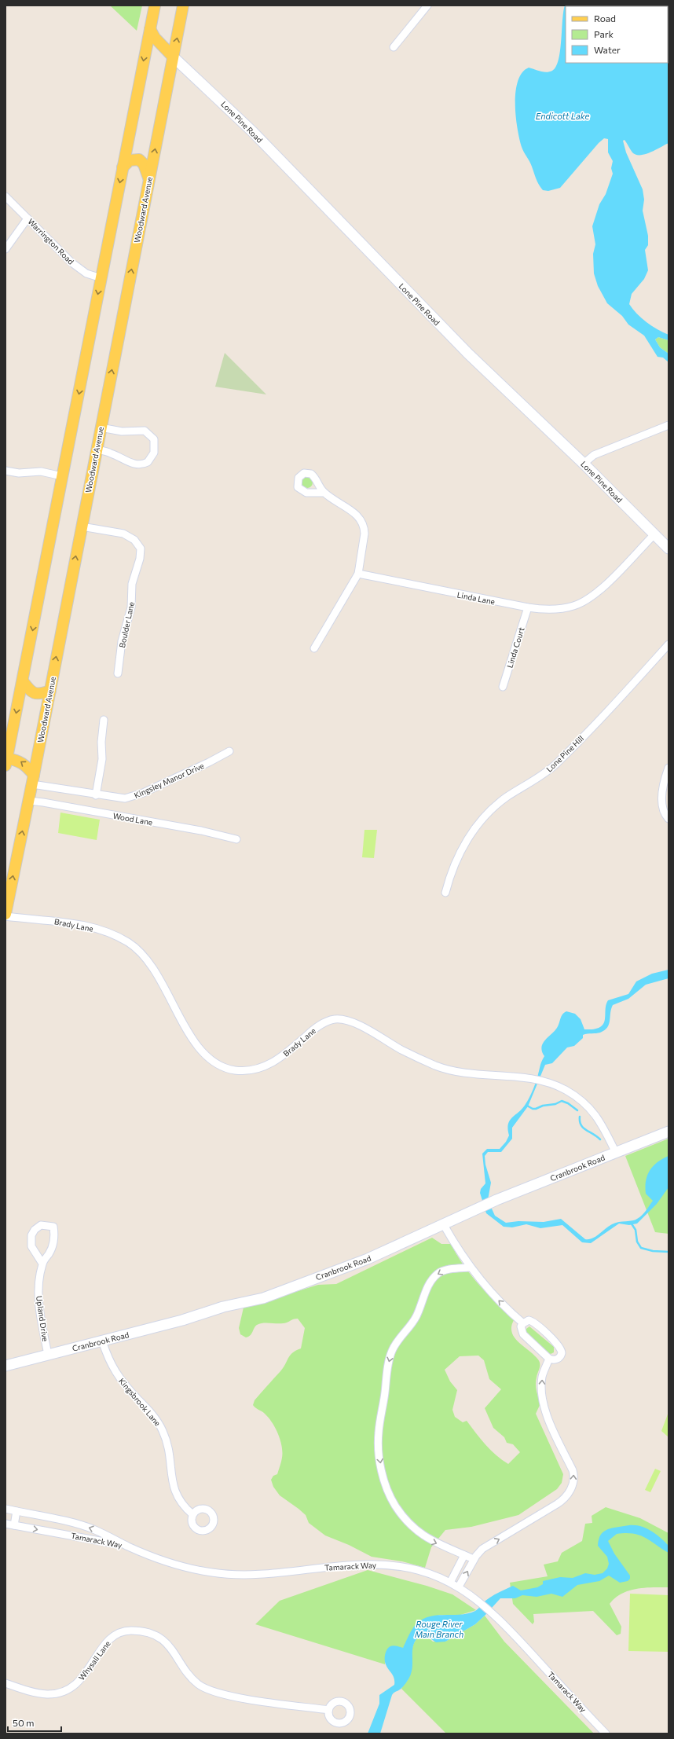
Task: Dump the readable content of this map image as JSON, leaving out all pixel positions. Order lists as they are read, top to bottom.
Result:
{
  "streets": {
    "main road": ["Woodward Avenue"],
    "street": [
      "Lone Pine Road",
      "Warrington Road",
      "Linda Lane",
      "Boulder Lane",
      "Linda Court",
      "Lone Pine Hill",
      "Kingsley Manor Drive",
      "Wood Lane",
      "Brady Lane",
      "Cranbrook Road",
      "Upland Drive",
      "Kingsbrook Lane",
      "Tamarack Way",
      "Whysall Lane"
    ]
  },
  "crossings": [
    ["Lone Pine Road", "Woodward Avenue"],
    ["Lone Pine Road", "Linda Lane"],
    ["Woodward Avenue", "Boulder Lane"],
    ["Woodward Avenue", "Kingsley Manor Drive"],
    ["Woodward Avenue", "Wood Lane"],
    ["Woodward Avenue", "Brady Lane"],
    ["Linda Lane", "Linda Court"],
    ["Brady Lane", "Cranbrook Road"],
    ["Cranbrook Road", "Upland Drive"],
    ["Cranbrook Road", "Kingsbrook Lane"]
  ],
  "water": ["Endicott Lake", "Rouge River Main Branch"],
  "legend": ["Road", "Park", "Water"],
  "scale_bar": "50 m"
}
